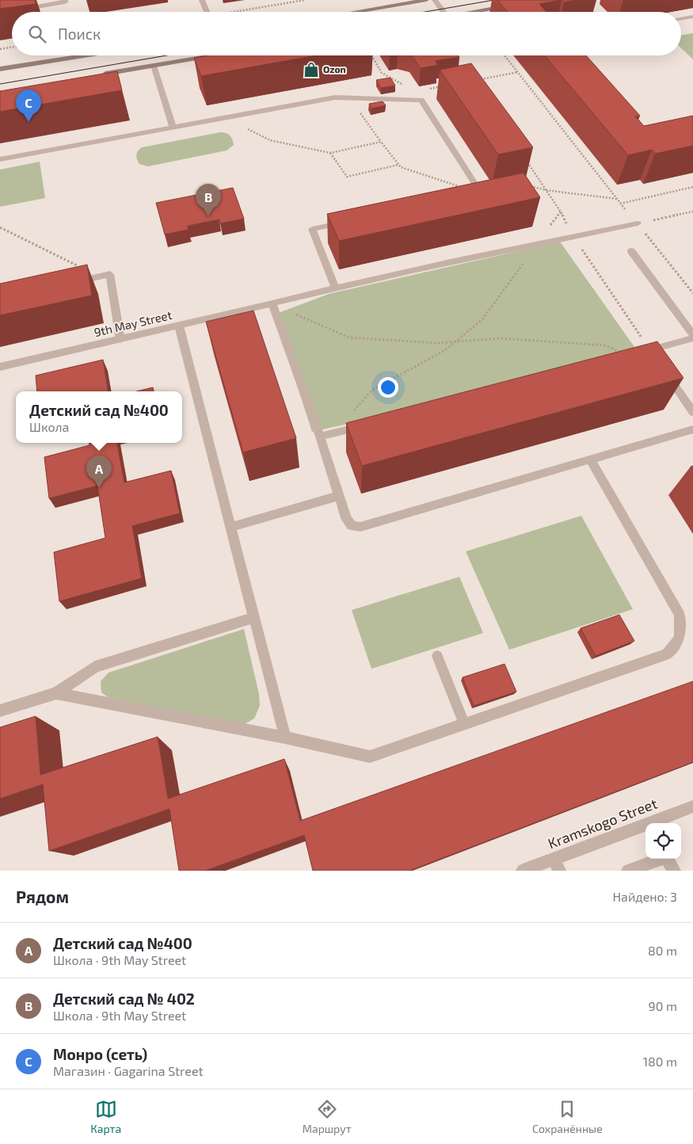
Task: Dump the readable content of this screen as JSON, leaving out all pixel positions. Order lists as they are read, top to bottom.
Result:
{
  "streets": {
    "street": ["9th May Street", "Kramskogo Street"]
  },
  "places": {
    "shop": ["Ozon"]
  },
  "page": {
    "search": "Поиск",
    "pins": ["C", "B", "A"],
    "popup": ["Детский сад №400", "Школа"],
    "heading": ["Рядом", "Найдено: 3"],
    "list": [
      {
        "mark": "A",
        "name": "Детский сад №400",
        "note": "Школа · 9th May Street",
        "value": "80 m"
      },
      {
        "mark": "B",
        "name": "Детский сад № 402",
        "note": "Школа · 9th May Street",
        "value": "90 m"
      },
      {
        "mark": "C",
        "name": "Монро (сеть)",
        "note": "Магазин · Gagarina Street",
        "value": "180 m"
      }
    ],
    "nav": ["Карта", "Маршрут", "Сохранённые"]
  }
}
